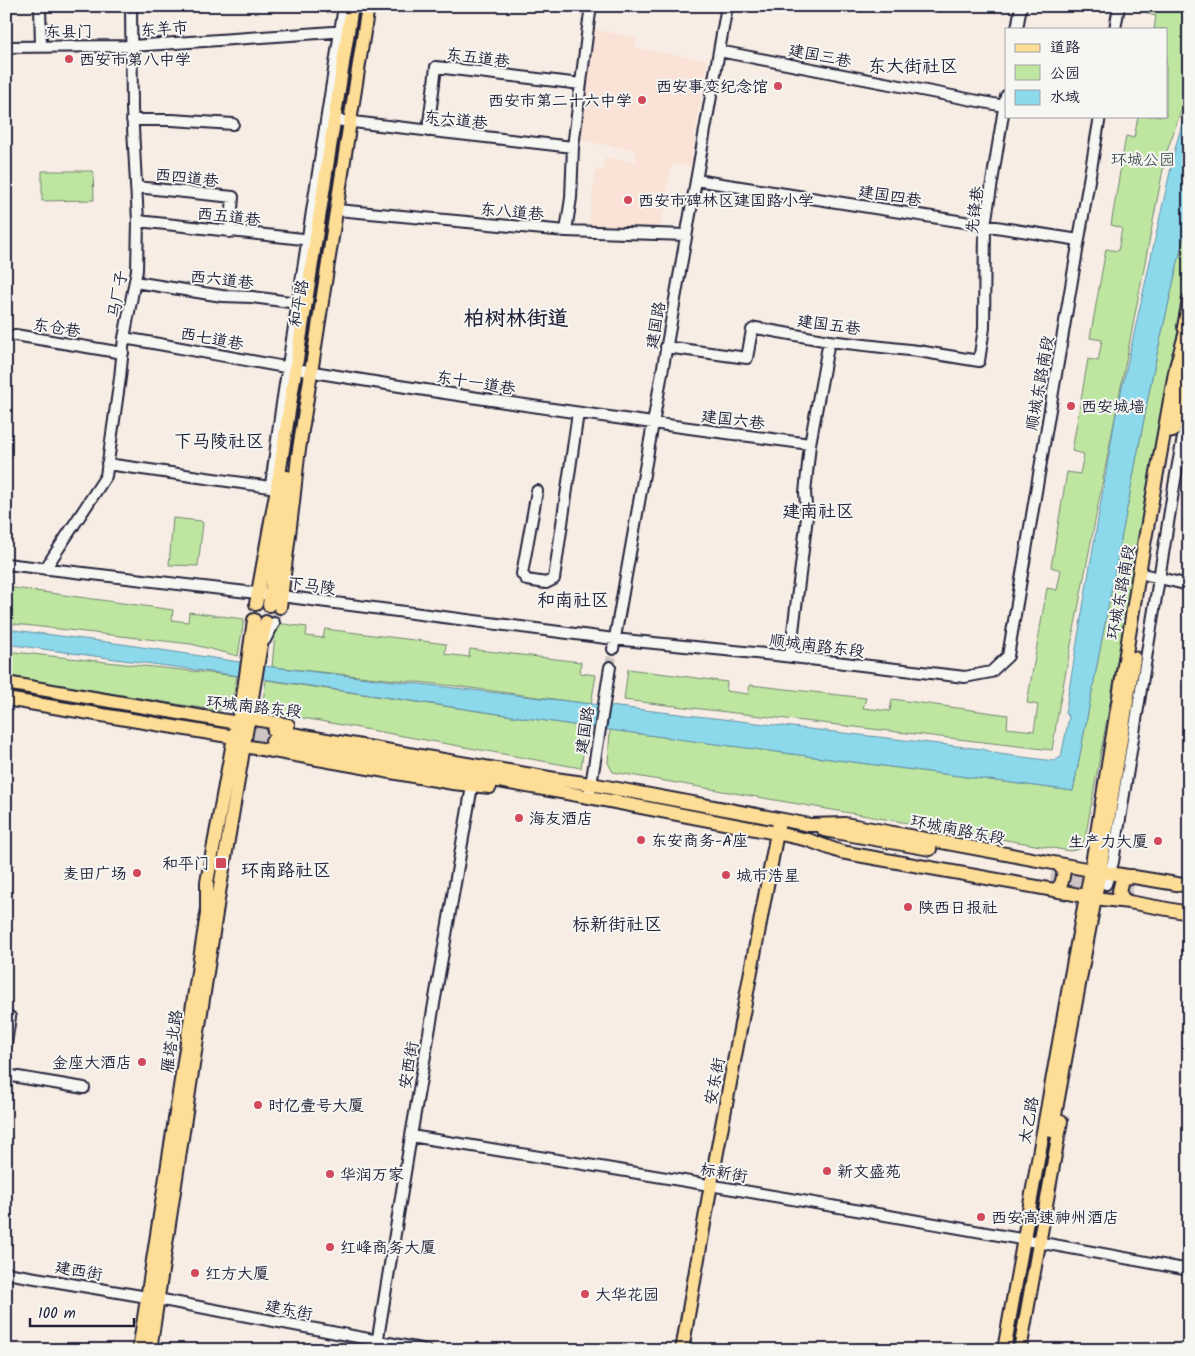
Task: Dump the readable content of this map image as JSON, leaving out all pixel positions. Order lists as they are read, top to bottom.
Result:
{
  "streets": {
    "main road": [
      "和平路",
      "环城东路南段",
      "环城南路东段",
      "雁塔北路",
      "安东街",
      "太乙路"
    ],
    "street": [
      "东羊市",
      "东县门",
      "建国三巷",
      "东五道巷",
      "东六道巷",
      "西四道巷",
      "建国四巷",
      "先锋巷",
      "东八道巷",
      "西五道巷",
      "西六道巷",
      "马厂子",
      "建国五巷",
      "建国路",
      "东仓巷",
      "西七道巷",
      "东十一道巷",
      "顺城东路南段",
      "建国六巷",
      "下马陵",
      "顺城南路东段",
      "安西街",
      "标新街",
      "建西街",
      "建东街"
    ]
  },
  "crossings": [
    ["东羊市", "东县门"],
    ["东羊市", "马厂子"],
    ["东羊市", "和平路"],
    ["东县门", "马厂子"],
    ["建国三巷", "先锋巷"],
    ["建国三巷", "建国路"],
    ["东五道巷", "东六道巷"],
    ["东六道巷", "和平路"],
    ["西四道巷", "西五道巷"],
    ["西四道巷", "马厂子"],
    ["建国四巷", "先锋巷"],
    ["建国四巷", "建国路"],
    ["建国四巷", "顺城东路南段"],
    ["先锋巷", "建国五巷"],
    ["东八道巷", "建国路"],
    ["西五道巷", "马厂子"],
    ["西五道巷", "和平路"],
    ["西六道巷", "马厂子"],
    ["西六道巷", "和平路"],
    ["马厂子", "东仓巷"],
    ["马厂子", "西七道巷"],
    ["马厂子", "下马陵"],
    ["和平路", "西七道巷"],
    ["和平路", "东十一道巷"],
    ["和平路", "下马陵"],
    ["建国五巷", "建国路"],
    ["建国路", "东十一道巷"],
    ["建国路", "建国六巷"],
    ["建国路", "下马陵"],
    ["建国路", "顺城南路东段"],
    ["建国路", "环城南路东段"],
    ["西七道巷", "东十一道巷"],
    ["东十一道巷", "建国六巷"],
    ["顺城东路南段", "顺城南路东段"],
    ["下马陵", "顺城南路东段"],
    ["环城东路南段", "环城南路东段"],
    ["环城南路东段", "雁塔北路"],
    ["环城南路东段", "安西街"],
    ["环城南路东段", "安东街"],
    ["环城南路东段", "太乙路"],
    ["雁塔北路", "建西街"],
    ["雁塔北路", "建东街"],
    ["安西街", "标新街"],
    ["安西街", "建东街"],
    ["安东街", "标新街"],
    ["太乙路", "标新街"],
    ["建西街", "建东街"]
  ],
  "districts": [
    "东大街社区",
    "柏树林街道",
    "下马陵社区",
    "建南社区",
    "和南社区",
    "环南路社区",
    "标新街社区"
  ],
  "parks": ["环城公园"],
  "places": {
    "other": [
      "西安市第八中学",
      "西安事变纪念馆",
      "西安市第二十六中学",
      "西安市碑林区建国路小学",
      "西安城墙",
      "海友酒店",
      "东安商务-A座",
      "生产力大厦",
      "麦田广场",
      "城市浩星",
      "陕西日报社",
      "金座大酒店",
      "时亿壹号大厦",
      "新文盛苑",
      "华润万家",
      "西安高速神州酒店",
      "红峰商务大厦",
      "红方大厦",
      "大华花园"
    ],
    "transit": ["和平门"]
  },
  "legend": ["道路", "公园", "水域"],
  "scale_bar": "100 m"
}
